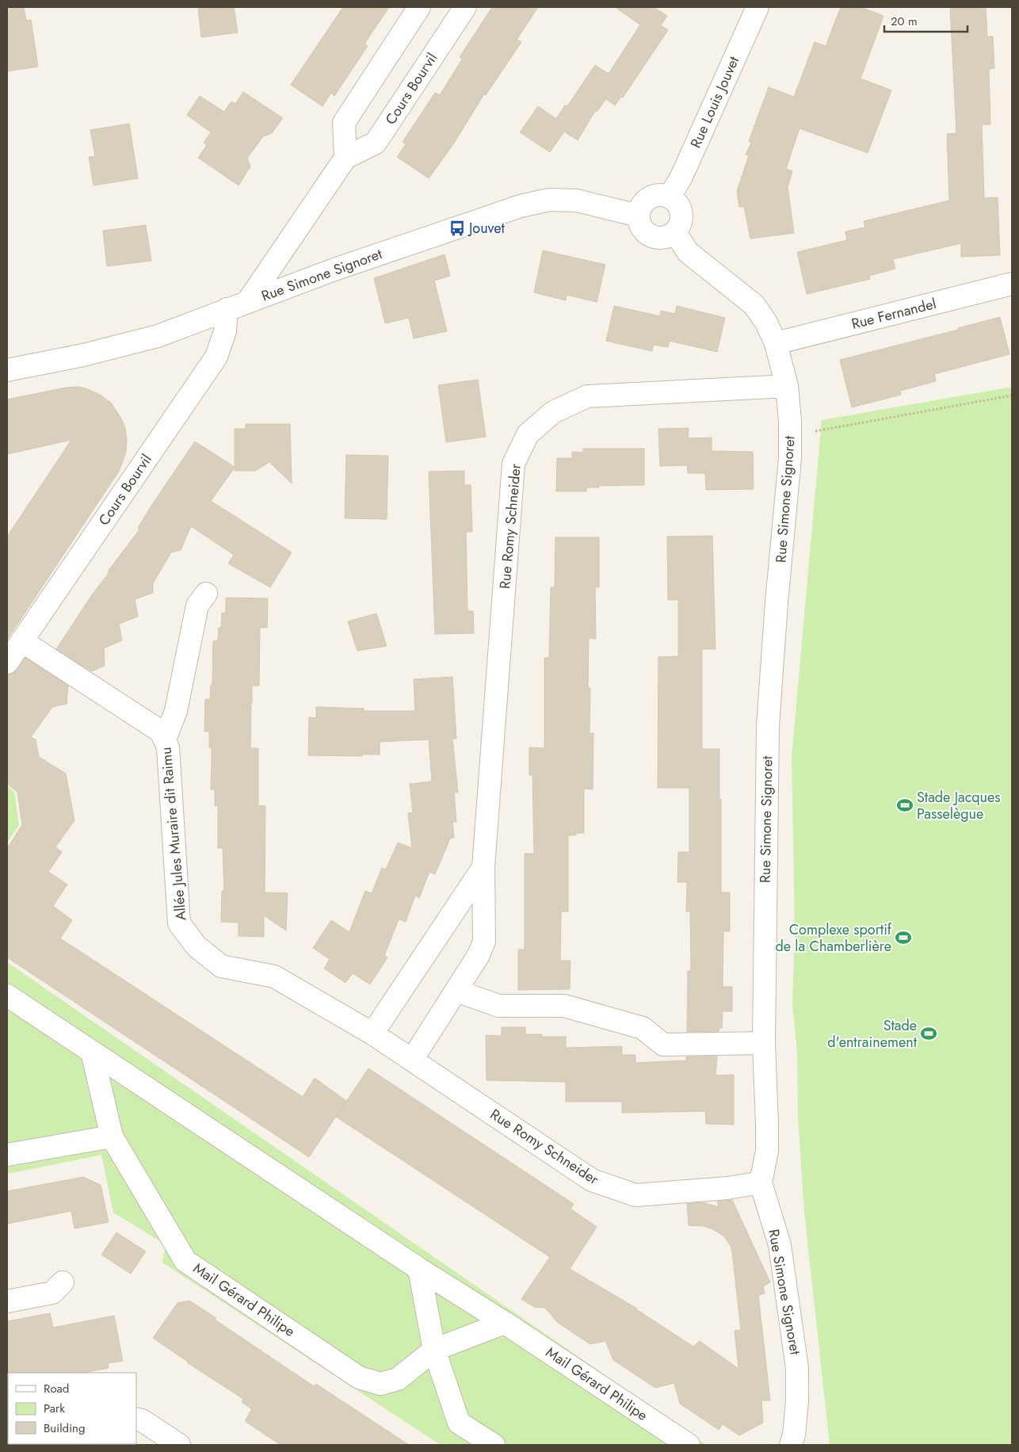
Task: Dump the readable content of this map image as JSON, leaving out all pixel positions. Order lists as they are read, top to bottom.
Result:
{
  "streets": {
    "street": [
      "Cours Bourvil",
      "Rue Louis Jouvet",
      "Rue Simone Signoret",
      "Rue Fernandel",
      "Rue Romy Schneider",
      "Allée Jules Muraire dit Raimu",
      "Mail Gérard Philipe"
    ]
  },
  "crossings": [
    ["Cours Bourvil", "Rue Simone Signoret"],
    ["Cours Bourvil", "Allée Jules Muraire dit Raimu"],
    ["Rue Louis Jouvet", "Rue Simone Signoret"],
    ["Rue Simone Signoret", "Rue Fernandel"],
    ["Rue Simone Signoret", "Rue Romy Schneider"],
    ["Rue Romy Schneider", "Allée Jules Muraire dit Raimu"]
  ],
  "places": {
    "bus stop": ["Jouvet"],
    "sports": ["Stade Jacques Passelègue", "Complexe sportif de la Chamberlière", "Stade d'entrainement"]
  },
  "legend": ["Road", "Park", "Building"],
  "scale_bar": "20 m"
}
